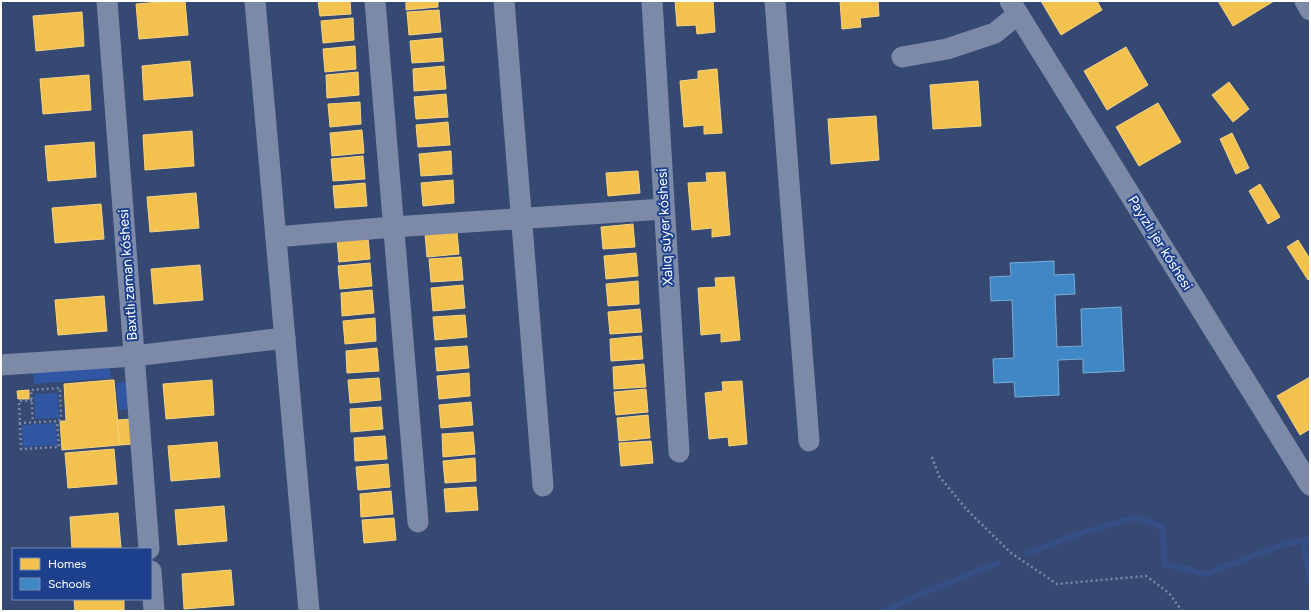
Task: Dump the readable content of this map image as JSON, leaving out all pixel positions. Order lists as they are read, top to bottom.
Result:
{
  "streets": {
    "street": ["Xalıq súyer kóshesi", "Payızlı jer kóshesi", "Baxıtlı zaman kóshesi"]
  },
  "legend": ["Homes", "Schools"]
}
